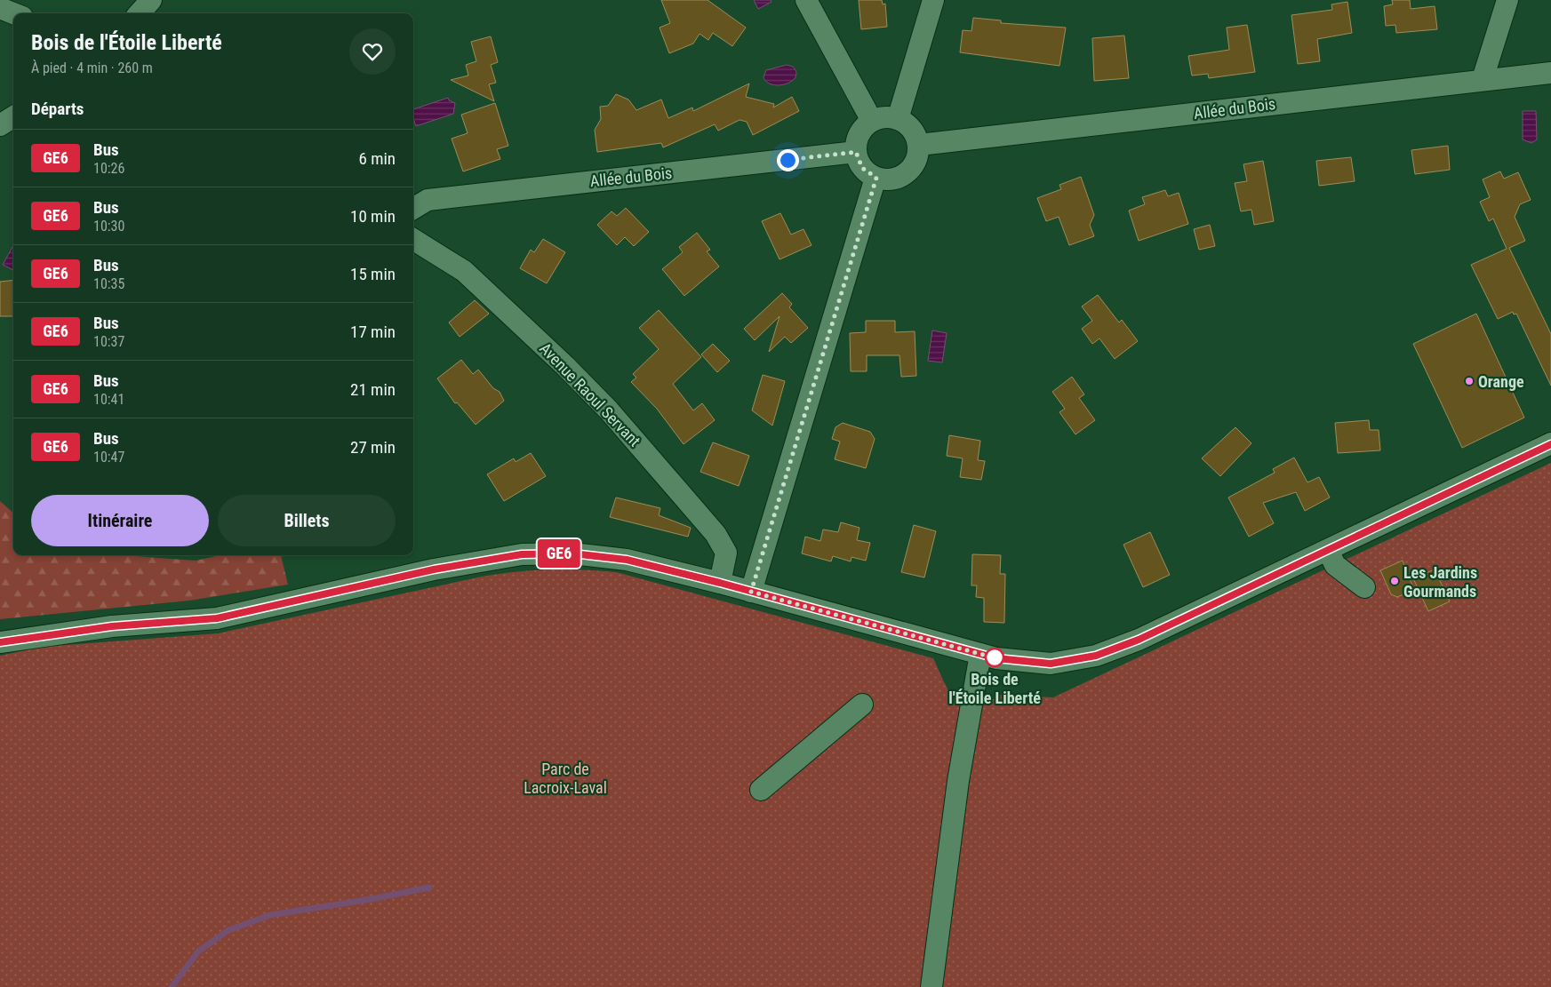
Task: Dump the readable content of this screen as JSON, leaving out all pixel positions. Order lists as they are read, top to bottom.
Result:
{
  "streets": {
    "street": ["Allée du Bois", "Avenue Raoul Servant"]
  },
  "parks": ["Parc de Lacroix-Laval"],
  "places": ["Orange", "Les Jardins Gourmands", "Bois de l'Étoile Liberté"],
  "lines": ["bus line GE6"],
  "page": {
    "on_map": "GE6",
    "heading": [
      ["Bois de l'Étoile Liberté", "À pied · 4 min · 260 m"],
      "Départs"
    ],
    "list": [
      {
        "mark": "GE6",
        "name": "Bus",
        "note": "10:26",
        "value": "6 min"
      },
      {
        "mark": "GE6",
        "name": "Bus",
        "note": "10:30",
        "value": "10 min"
      },
      {
        "mark": "GE6",
        "name": "Bus",
        "note": "10:35",
        "value": "15 min"
      },
      {
        "mark": "GE6",
        "name": "Bus",
        "note": "10:37",
        "value": "17 min"
      },
      {
        "mark": "GE6",
        "name": "Bus",
        "note": "10:41",
        "value": "21 min"
      },
      {
        "mark": "GE6",
        "name": "Bus",
        "note": "10:47",
        "value": "27 min"
      }
    ],
    "buttons": ["Itinéraire", "Billets"]
  }
}
